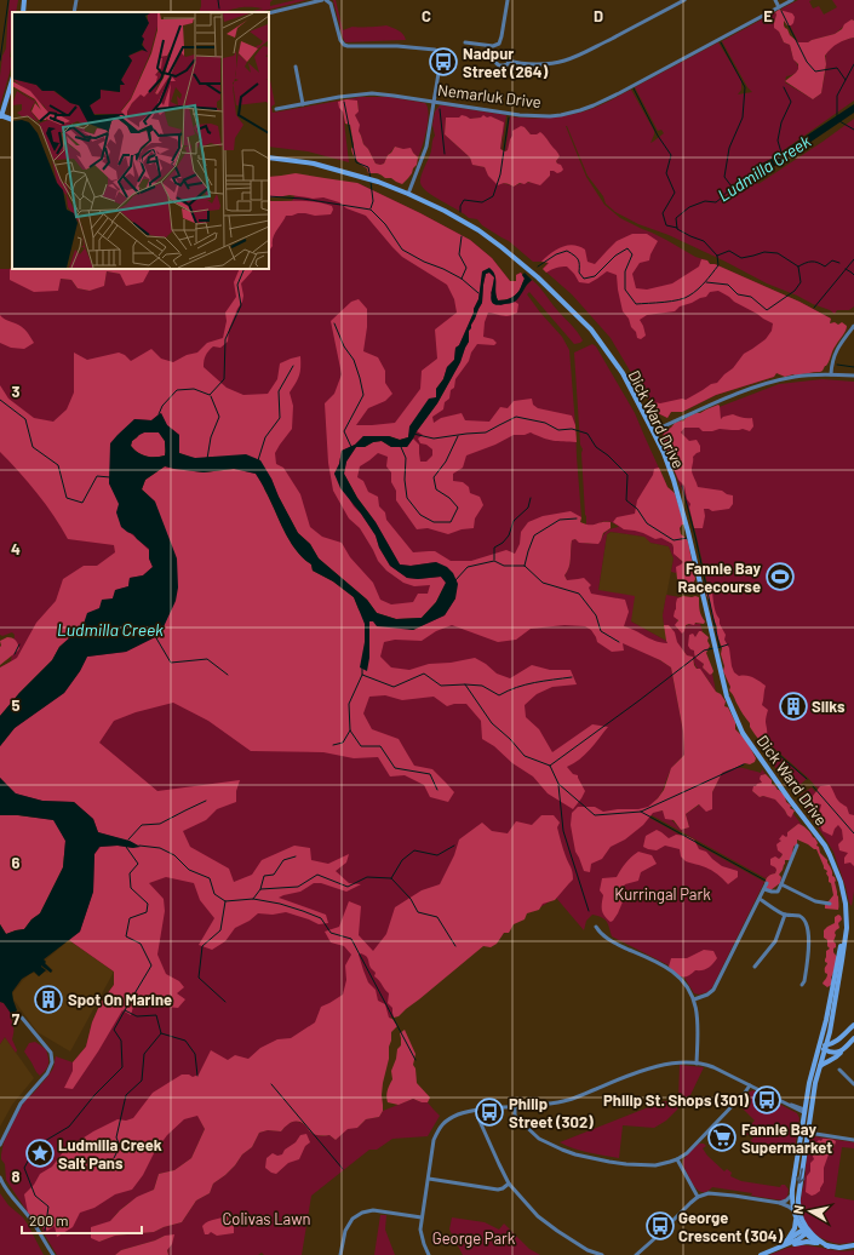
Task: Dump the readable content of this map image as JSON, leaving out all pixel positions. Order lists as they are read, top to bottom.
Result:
{
  "streets": {
    "street": ["Nemarluk Drive", "Dick Ward Drive"]
  },
  "water": ["Ludmilla Creek"],
  "parks": ["Kurringal Park", "Colivas Lawn", "George Park"],
  "places": {
    "bus stop": [
      "Nadpur Street (264)",
      "Philip St. Shops (301)",
      "Philip Street (302)",
      "George Crescent (304)"
    ],
    "sports": ["Fannie Bay Racecourse"],
    "building": ["Silks", "Spot On Marine"],
    "supermarket": ["Fannie Bay Supermarket"],
    "place": ["Ludmilla Creek Salt Pans"]
  },
  "scale_bar": "200 m",
  "north": "left",
  "grid": {
    "columns": ["C", "D", "E"],
    "rows": [
      "3",
      "4",
      "5",
      "6",
      "7",
      "8"
    ]
  }
}
